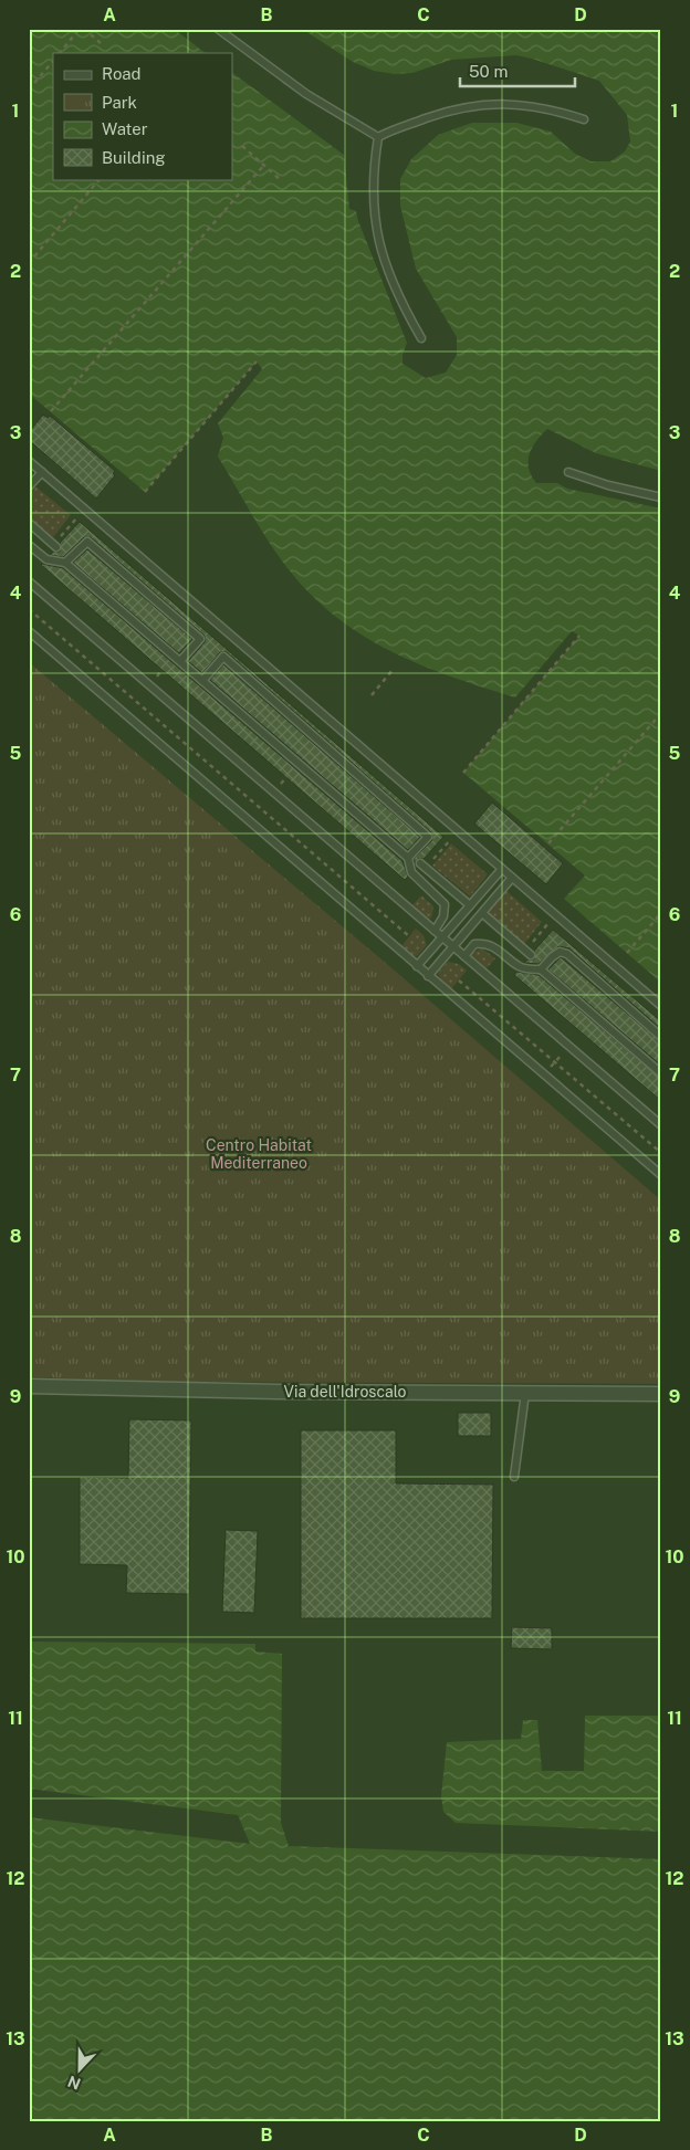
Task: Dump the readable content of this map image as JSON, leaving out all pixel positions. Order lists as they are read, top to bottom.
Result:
{
  "streets": {
    "street": ["Via dell'Idroscalo"]
  },
  "parks": ["Centro Habitat Mediterraneo"],
  "legend": [
    "Road",
    "Park",
    "Water",
    "Building"
  ],
  "scale_bar": "50 m",
  "north": "bottom",
  "grid": {
    "columns": [
      "A",
      "B",
      "C",
      "D"
    ],
    "rows": [
      "1",
      "2",
      "3",
      "4",
      "5",
      "6",
      "7",
      "8",
      "9",
      "10",
      "11",
      "12",
      "13"
    ]
  }
}
